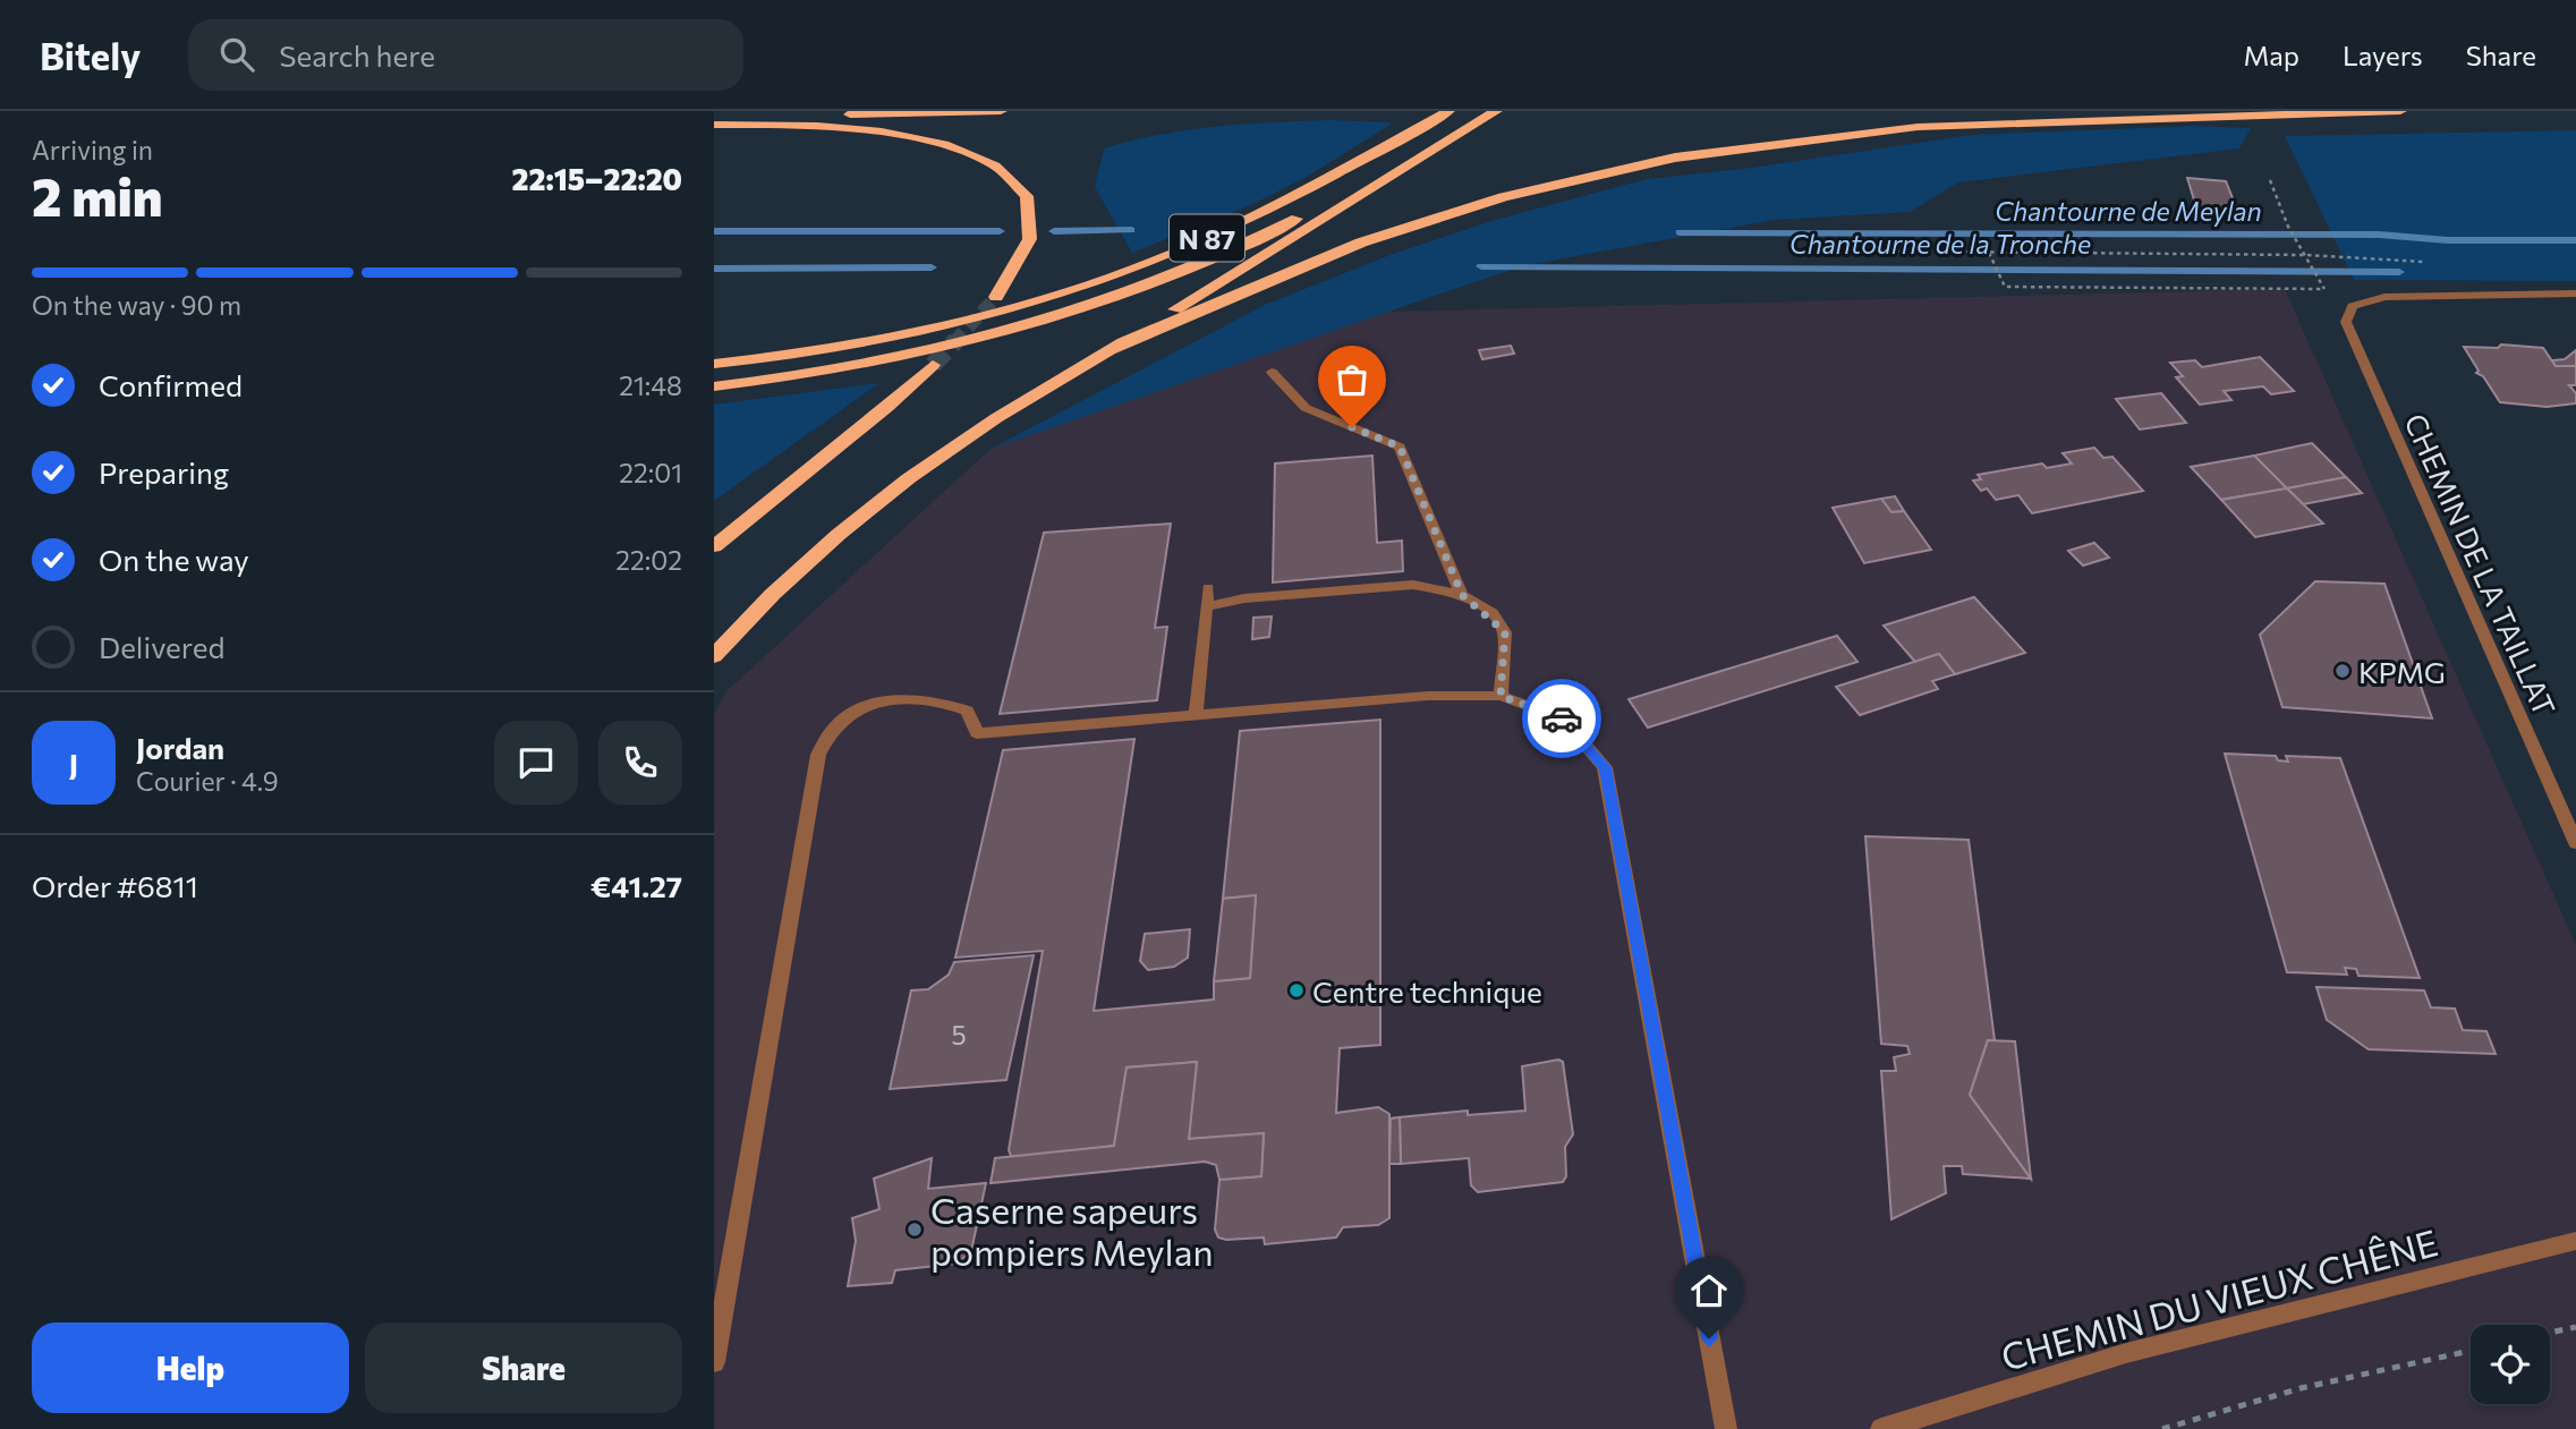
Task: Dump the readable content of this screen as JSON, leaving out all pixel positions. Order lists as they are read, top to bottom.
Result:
{
  "streets": {
    "highway": ["N 87"],
    "street": ["CHEMIN DE LA TAILLAT", "CHEMIN DU VIEUX CHÊNE"]
  },
  "water": ["Chantourne de Meylan", "Chantourne de la Tronche"],
  "places": ["KPMG", "Centre technique", "Caserne sapeurs pompiers Meylan"],
  "house_numbers": ["5"],
  "page": {
    "header": "Bitely",
    "search": "Search here",
    "nav": ["Map", "Layers", "Share"],
    "heading": ["2 min", "Arriving in", "22:15–22:20"],
    "panel": [
      "Jordan",
      "Courier · 4.9",
      "Order #6811",
      "€41.27"
    ],
    "bar": "On the way · 90 m",
    "list": [
      ["Confirmed", "21:48"],
      ["Preparing", "22:01"],
      ["On the way", "22:02"],
      "Delivered"
    ],
    "round": "J",
    "buttons": ["Help", "Share"]
  }
}
